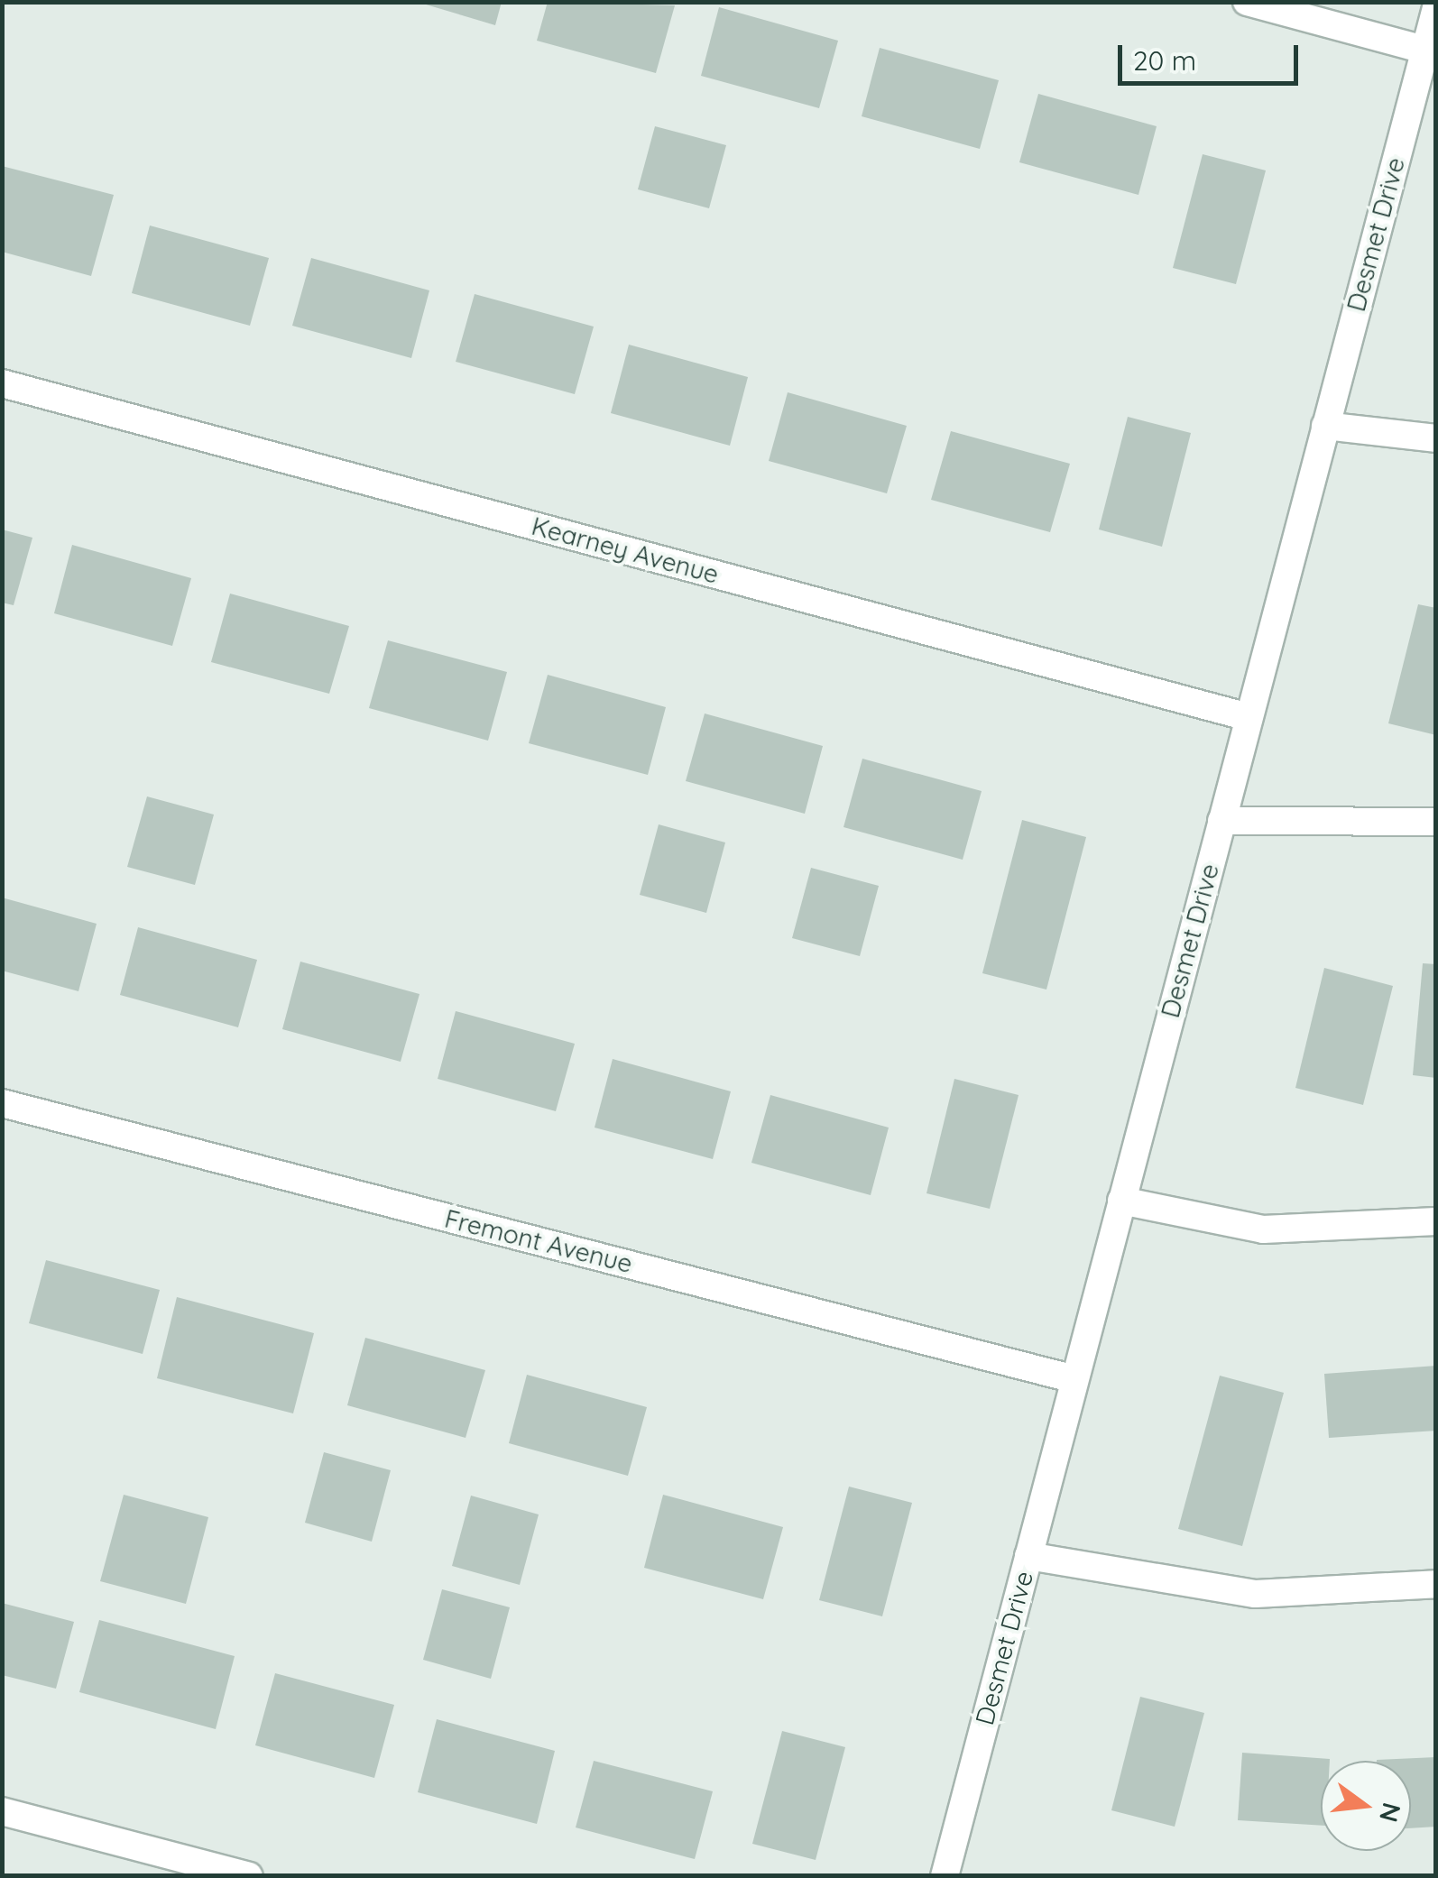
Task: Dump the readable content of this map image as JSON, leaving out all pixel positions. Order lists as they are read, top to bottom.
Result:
{
  "streets": {
    "street": ["Desmet Drive", "Kearney Avenue", "Fremont Avenue"]
  },
  "crossings": [
    ["Desmet Drive", "Kearney Avenue"],
    ["Desmet Drive", "Fremont Avenue"]
  ],
  "scale_bar": "20 m",
  "north": "right"
}
